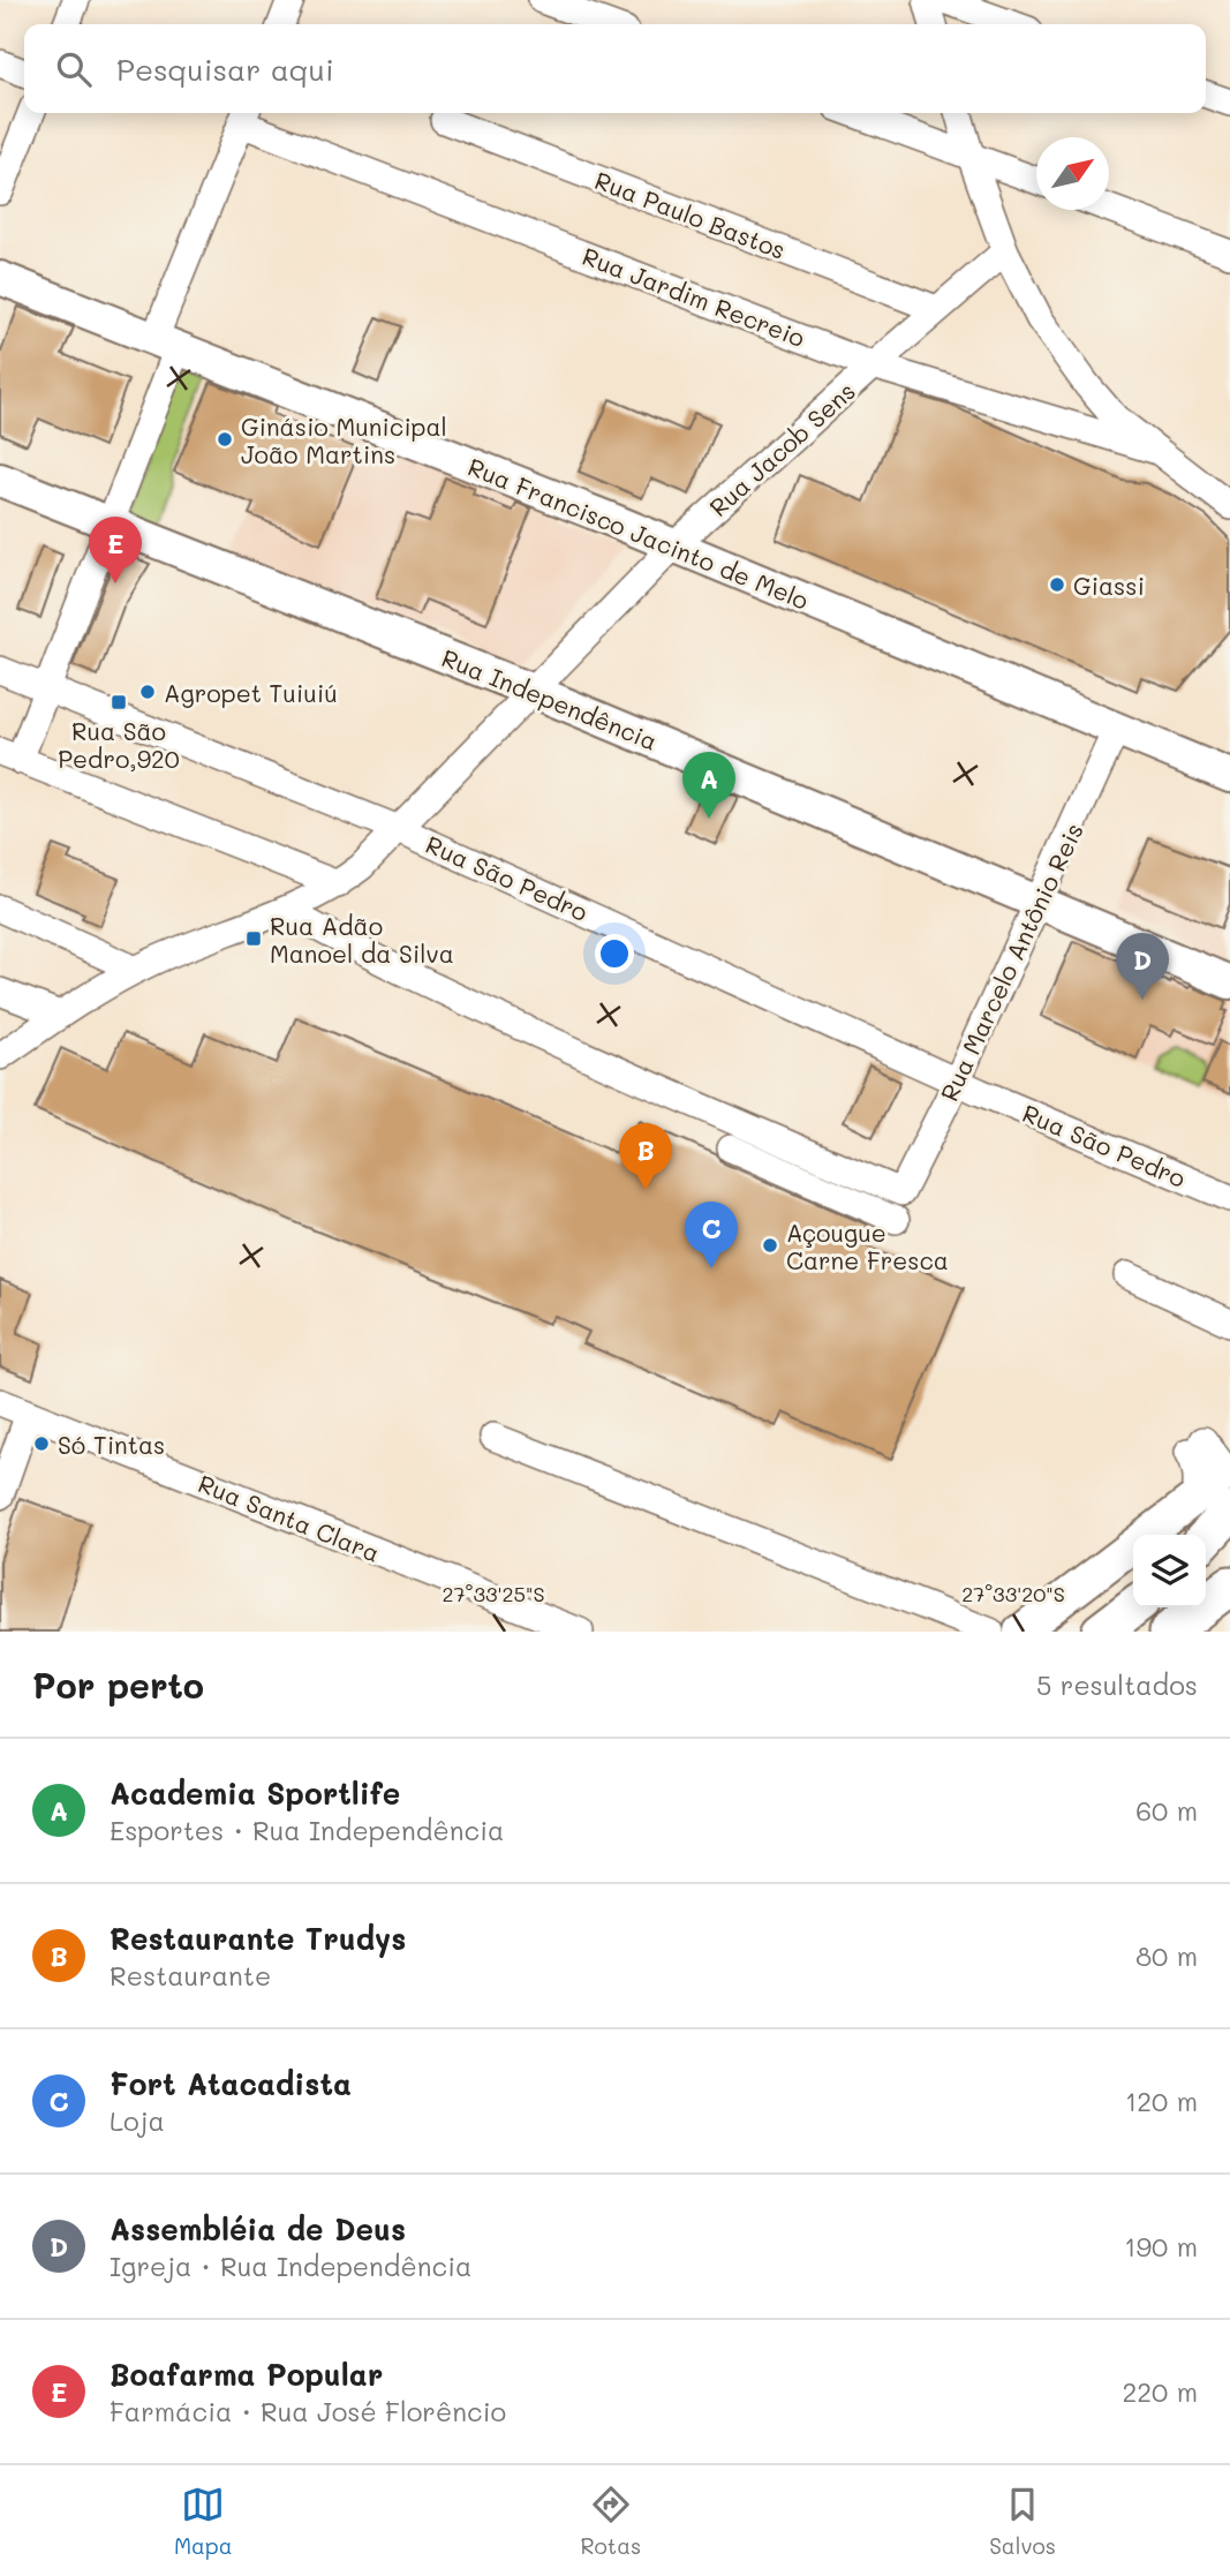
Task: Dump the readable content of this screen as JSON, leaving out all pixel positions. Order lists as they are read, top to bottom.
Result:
{
  "streets": {
    "main road": ["Rua Francisco Jacinto de Melo", "Rua Independência"],
    "street": [
      "Rua Paulo Bastos",
      "Rua Jardim Recreio",
      "Rua Jacob Sens",
      "Rua São Pedro",
      "Rua Marcelo Antônio Reis",
      "Rua Santa Clara"
    ]
  },
  "crossings": [
    ["Rua Paulo Bastos", "Rua Jacob Sens"],
    ["Rua Jardim Recreio", "Rua Jacob Sens"],
    ["Rua Jacob Sens", "Rua Francisco Jacinto de Melo"],
    ["Rua Jacob Sens", "Rua Independência"],
    ["Rua Jacob Sens", "Rua São Pedro"],
    ["Rua Francisco Jacinto de Melo", "Rua Marcelo Antônio Reis"],
    ["Rua Independência", "Rua Marcelo Antônio Reis"],
    ["Rua São Pedro", "Rua Marcelo Antônio Reis"]
  ],
  "places": {
    "other": [
      "Ginásio Municipal João Martins",
      "Giassi",
      "Agropet Tuiuiú",
      "Açougue Carne Fresca",
      "Só Tintas"
    ],
    "transit": ["Rua São Pedro,920", "Rua Adão Manoel da Silva"]
  },
  "north": "top right",
  "page": {
    "search": "Pesquisar aqui",
    "pins": [
      "E",
      "A",
      "D",
      "B",
      "C"
    ],
    "heading": ["Por perto", "5 resultados"],
    "list": [
      {
        "mark": "A",
        "name": "Academia Sportlife",
        "note": "Esportes · Rua Independência",
        "value": "60 m"
      },
      {
        "mark": "B",
        "name": "Restaurante Trudys",
        "note": "Restaurante",
        "value": "80 m"
      },
      {
        "mark": "C",
        "name": "Fort Atacadista",
        "note": "Loja",
        "value": "120 m"
      },
      {
        "mark": "D",
        "name": "Assembléia de Deus",
        "note": "Igreja · Rua Independência",
        "value": "190 m"
      },
      {
        "mark": "E",
        "name": "Boafarma Popular",
        "note": "Farmácia · Rua José Florêncio",
        "value": "220 m"
      }
    ],
    "nav": ["Mapa", "Rotas", "Salvos"]
  },
  "coordinates": ["27°33'25\"S", "27°33'20\"S"]
}
